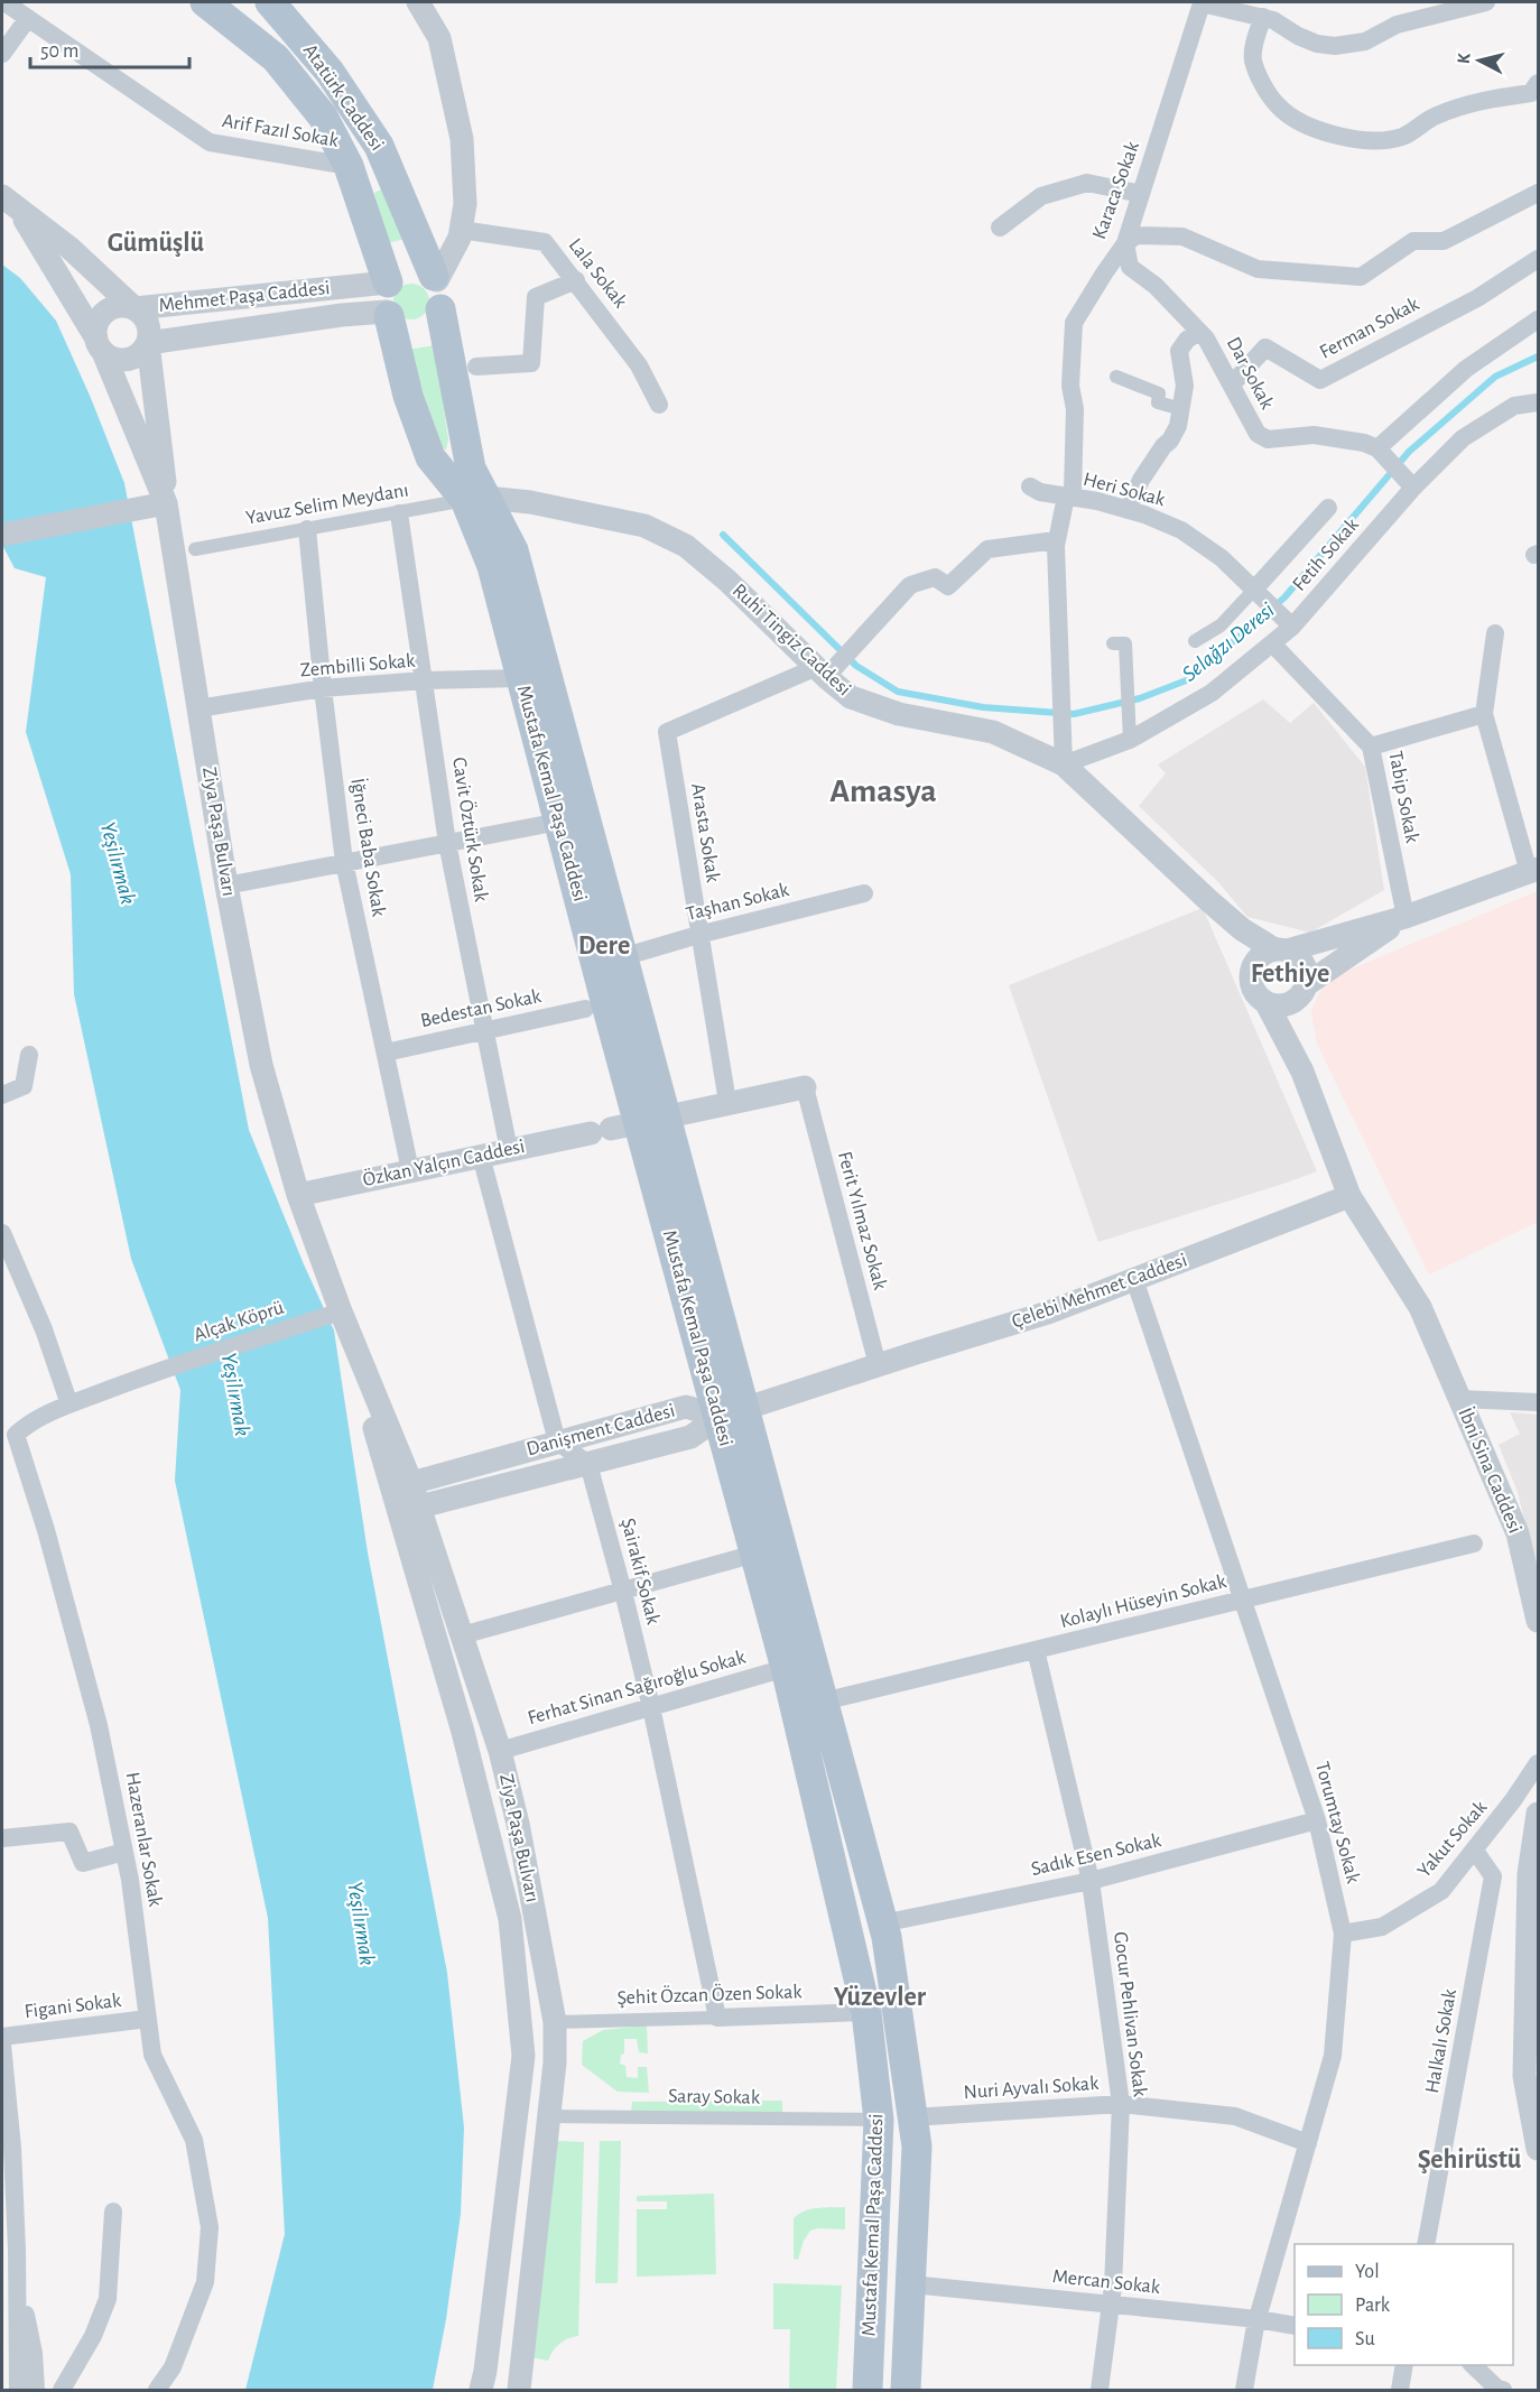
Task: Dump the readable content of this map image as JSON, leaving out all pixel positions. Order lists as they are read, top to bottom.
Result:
{
  "streets": {
    "main road": ["Atatürk Caddesi", "Mustafa Kemal Paşa Caddesi"],
    "street": [
      "Arif Fazıl Sokak",
      "Karaca Sokak",
      "Lala Sokak",
      "Mehmet Paşa Caddesi",
      "Ferman Sokak",
      "Dar Sokak",
      "Heri Sokak",
      "Yavuz Selim Meydanı",
      "Fetih Sokak",
      "Ruhi Tingiz Caddesi",
      "Zembilli Sokak",
      "Tabip Sokak",
      "Cavit Öztürk Sokak",
      "Ziya Paşa Bulvarı",
      "Arasta Sokak",
      "İğneci Baba Sokak",
      "Taşhan Sokak",
      "Bedestan Sokak",
      "Özkan Yalçın Caddesi",
      "Ferit Yılmaz Sokak",
      "Çelebi Mehmet Caddesi",
      "Alçak Köprü",
      "Danişment Caddesi",
      "İbni Sina Caddesi",
      "Şairakif Sokak",
      "Kolaylı Hüseyin Sokak",
      "Ferhat Sinan Sağıroğlu Sokak",
      "Torumtay Sokak",
      "Hazeranlar Sokak",
      "Yakut Sokak",
      "Sadık Esen Sokak",
      "Şehit Özcan Özen Sokak",
      "Figani Sokak",
      "Gocur Pehlivan Sokak",
      "Halkalı Sokak",
      "Nuri Ayvalı Sokak",
      "Saray Sokak",
      "Mercan Sokak"
    ]
  },
  "crossings": [
    ["Atatürk Caddesi", "Arif Fazıl Sokak"],
    ["Atatürk Caddesi", "Mehmet Paşa Caddesi"],
    ["Atatürk Caddesi", "Mustafa Kemal Paşa Caddesi"],
    ["Karaca Sokak", "Dar Sokak"],
    ["Karaca Sokak", "Heri Sokak"],
    ["Karaca Sokak", "Fetih Sokak"],
    ["Karaca Sokak", "Ruhi Tingiz Caddesi"],
    ["Mehmet Paşa Caddesi", "Mustafa Kemal Paşa Caddesi"],
    ["Mehmet Paşa Caddesi", "Ziya Paşa Bulvarı"],
    ["Ferman Sokak", "Dar Sokak"],
    ["Heri Sokak", "Fetih Sokak"],
    ["Yavuz Selim Meydanı", "Ruhi Tingiz Caddesi"],
    ["Yavuz Selim Meydanı", "Mustafa Kemal Paşa Caddesi"],
    ["Yavuz Selim Meydanı", "Cavit Öztürk Sokak"],
    ["Yavuz Selim Meydanı", "İğneci Baba Sokak"],
    ["Fetih Sokak", "Ruhi Tingiz Caddesi"],
    ["Fetih Sokak", "Tabip Sokak"],
    ["Ruhi Tingiz Caddesi", "Mustafa Kemal Paşa Caddesi"],
    ["Ruhi Tingiz Caddesi", "Arasta Sokak"],
    ["Zembilli Sokak", "Mustafa Kemal Paşa Caddesi"],
    ["Zembilli Sokak", "Cavit Öztürk Sokak"],
    ["Zembilli Sokak", "Ziya Paşa Bulvarı"],
    ["Zembilli Sokak", "İğneci Baba Sokak"],
    ["Mustafa Kemal Paşa Caddesi", "Taşhan Sokak"],
    ["Mustafa Kemal Paşa Caddesi", "Özkan Yalçın Caddesi"],
    ["Mustafa Kemal Paşa Caddesi", "Çelebi Mehmet Caddesi"],
    ["Mustafa Kemal Paşa Caddesi", "Danişment Caddesi"],
    ["Mustafa Kemal Paşa Caddesi", "Kolaylı Hüseyin Sokak"],
    ["Mustafa Kemal Paşa Caddesi", "Ferhat Sinan Sağıroğlu Sokak"],
    ["Mustafa Kemal Paşa Caddesi", "Sadık Esen Sokak"],
    ["Mustafa Kemal Paşa Caddesi", "Şehit Özcan Özen Sokak"],
    ["Mustafa Kemal Paşa Caddesi", "Nuri Ayvalı Sokak"],
    ["Mustafa Kemal Paşa Caddesi", "Saray Sokak"],
    ["Mustafa Kemal Paşa Caddesi", "Mercan Sokak"],
    ["Cavit Öztürk Sokak", "Bedestan Sokak"],
    ["Cavit Öztürk Sokak", "Özkan Yalçın Caddesi"],
    ["Ziya Paşa Bulvarı", "Özkan Yalçın Caddesi"],
    ["Ziya Paşa Bulvarı", "Alçak Köprü"],
    ["Ziya Paşa Bulvarı", "Danişment Caddesi"],
    ["Ziya Paşa Bulvarı", "Ferhat Sinan Sağıroğlu Sokak"],
    ["Ziya Paşa Bulvarı", "Şehit Özcan Özen Sokak"],
    ["Ziya Paşa Bulvarı", "Saray Sokak"],
    ["Arasta Sokak", "Taşhan Sokak"],
    ["Arasta Sokak", "Özkan Yalçın Caddesi"],
    ["İğneci Baba Sokak", "Bedestan Sokak"],
    ["İğneci Baba Sokak", "Özkan Yalçın Caddesi"],
    ["Özkan Yalçın Caddesi", "Ferit Yılmaz Sokak"],
    ["Ferit Yılmaz Sokak", "Çelebi Mehmet Caddesi"],
    ["Çelebi Mehmet Caddesi", "Danişment Caddesi"],
    ["Çelebi Mehmet Caddesi", "İbni Sina Caddesi"],
    ["Çelebi Mehmet Caddesi", "Torumtay Sokak"],
    ["Alçak Köprü", "Hazeranlar Sokak"],
    ["Danişment Caddesi", "Şairakif Sokak"],
    ["Şairakif Sokak", "Ferhat Sinan Sağıroğlu Sokak"],
    ["Şairakif Sokak", "Şehit Özcan Özen Sokak"],
    ["Kolaylı Hüseyin Sokak", "Torumtay Sokak"],
    ["Kolaylı Hüseyin Sokak", "Gocur Pehlivan Sokak"],
    ["Torumtay Sokak", "Yakut Sokak"],
    ["Torumtay Sokak", "Sadık Esen Sokak"],
    ["Torumtay Sokak", "Nuri Ayvalı Sokak"],
    ["Torumtay Sokak", "Mercan Sokak"],
    ["Hazeranlar Sokak", "Figani Sokak"],
    ["Yakut Sokak", "Halkalı Sokak"],
    ["Sadık Esen Sokak", "Gocur Pehlivan Sokak"],
    ["Gocur Pehlivan Sokak", "Nuri Ayvalı Sokak"],
    ["Gocur Pehlivan Sokak", "Mercan Sokak"]
  ],
  "districts": [
    "Gümüşlü",
    "Amasya",
    "Dere",
    "Fethiye",
    "Yüzevler",
    "Şehirüstü"
  ],
  "water": ["Selağzı Deresi", "Yeşilırmak"],
  "legend": ["Yol", "Park", "Su"],
  "scale_bar": "50 m",
  "north": "left"
}
